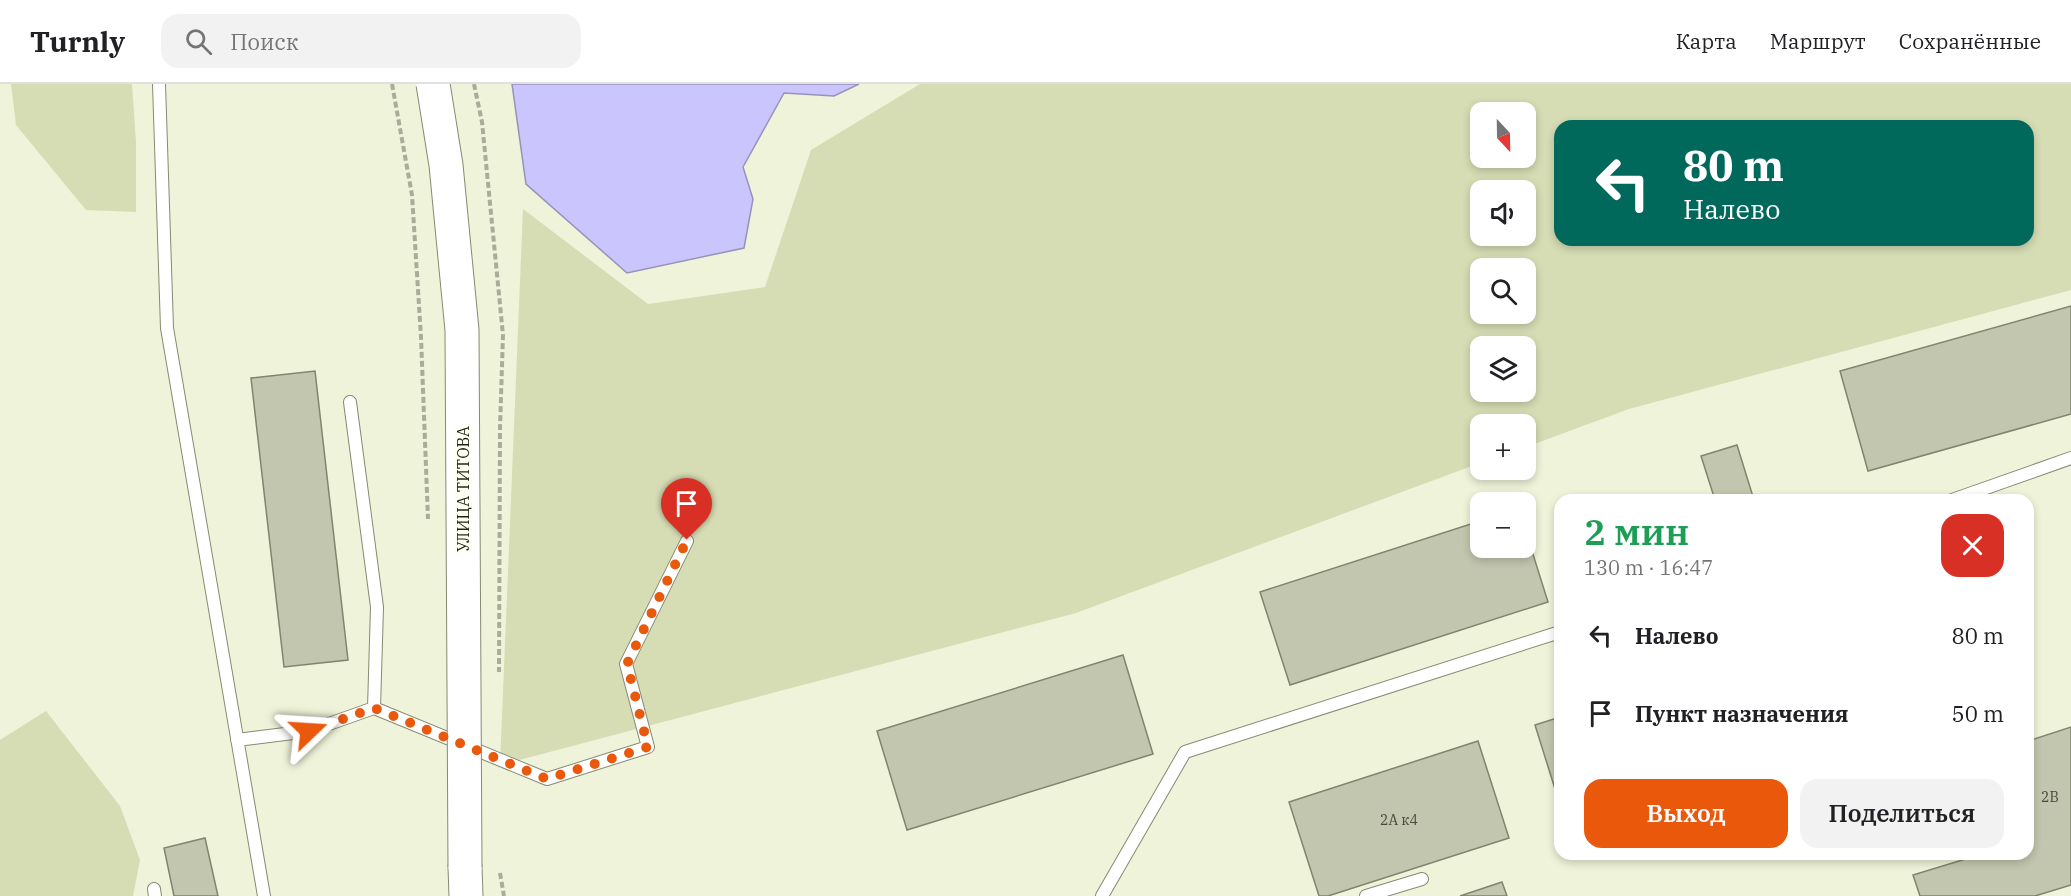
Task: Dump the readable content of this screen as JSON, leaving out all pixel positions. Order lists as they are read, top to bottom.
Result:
{
  "streets": {
    "main road": ["УЛИЦА ТИТОВА"]
  },
  "house_numbers": ["2В", "2А к4"],
  "north": "bottom",
  "page": {
    "header": "Turnly",
    "search": "Поиск",
    "nav": ["Карта", "Маршрут", "Сохранённые"],
    "map_buttons": ["+", "−"],
    "turn": ["80 m", "Налево"],
    "heading": ["2 мин", "130 m · 16:47"],
    "list": [
      {
        "name": "Налево",
        "value": "80 m"
      },
      {
        "name": "Пункт назначения",
        "value": "50 m"
      }
    ],
    "buttons": ["Выход", "Поделиться"]
  }
}
